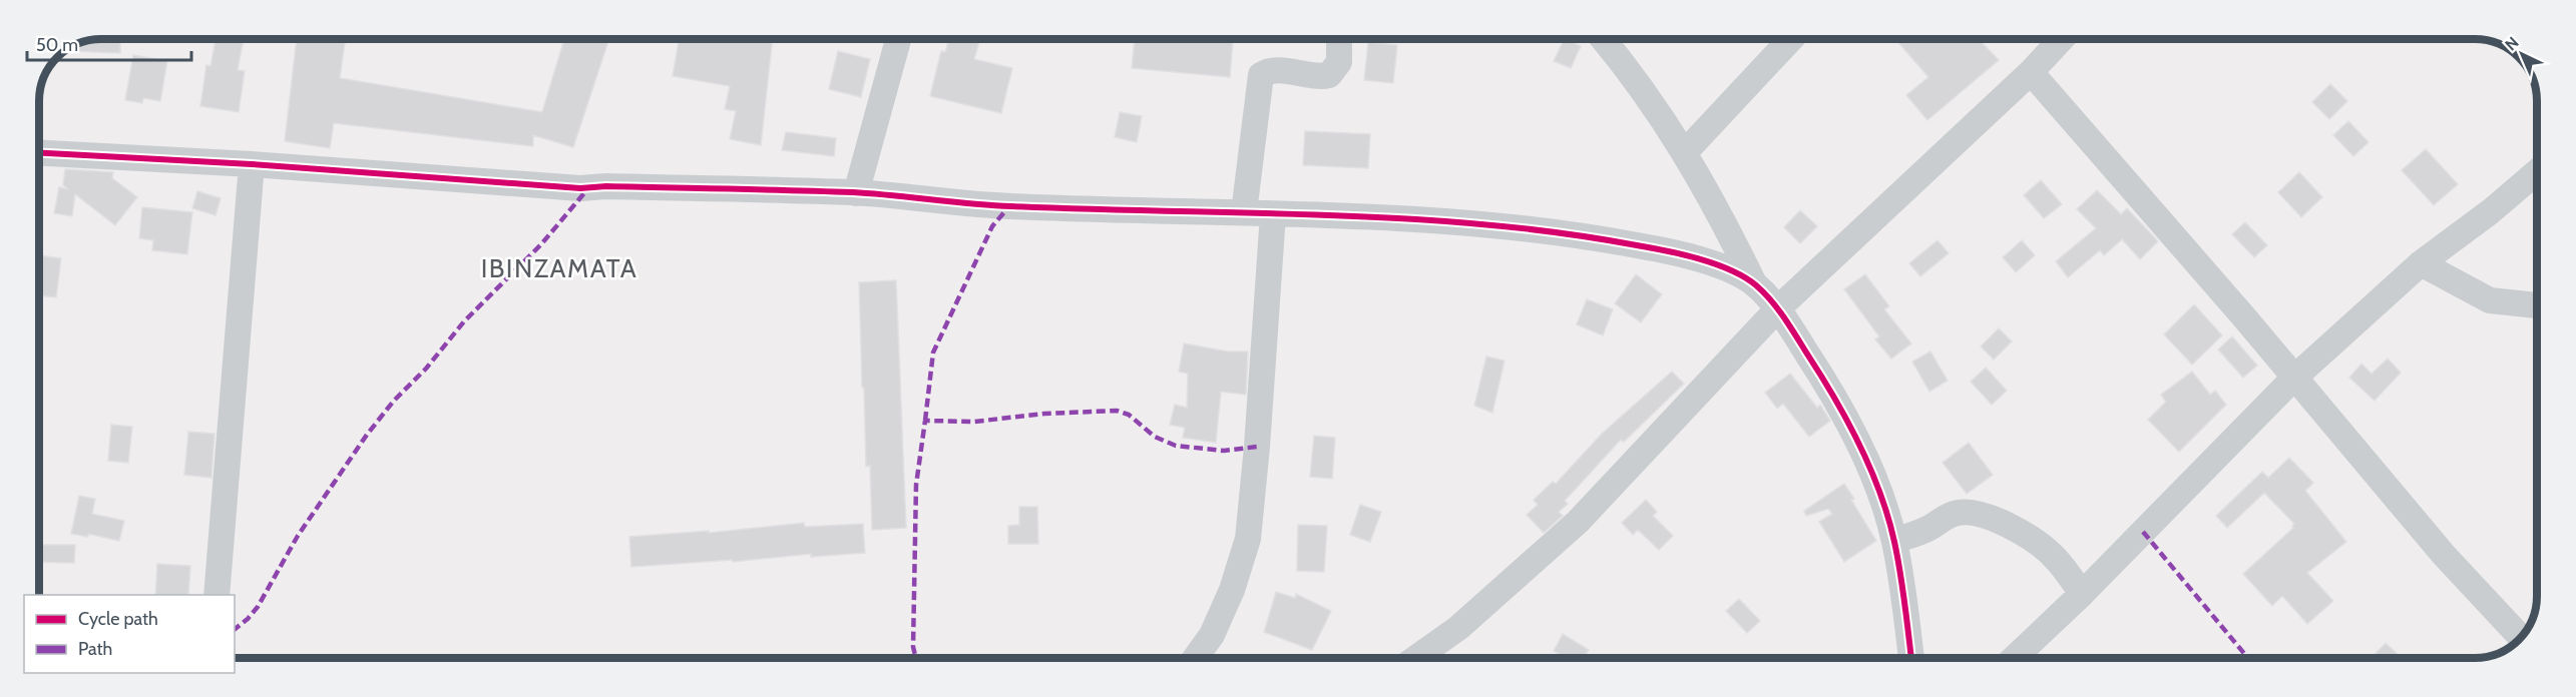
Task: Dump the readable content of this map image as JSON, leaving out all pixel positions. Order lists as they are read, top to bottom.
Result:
{
  "districts": ["IBINZAMATA"],
  "legend": ["Cycle path", "Path"],
  "scale_bar": "50 m",
  "north": "top left"
}
